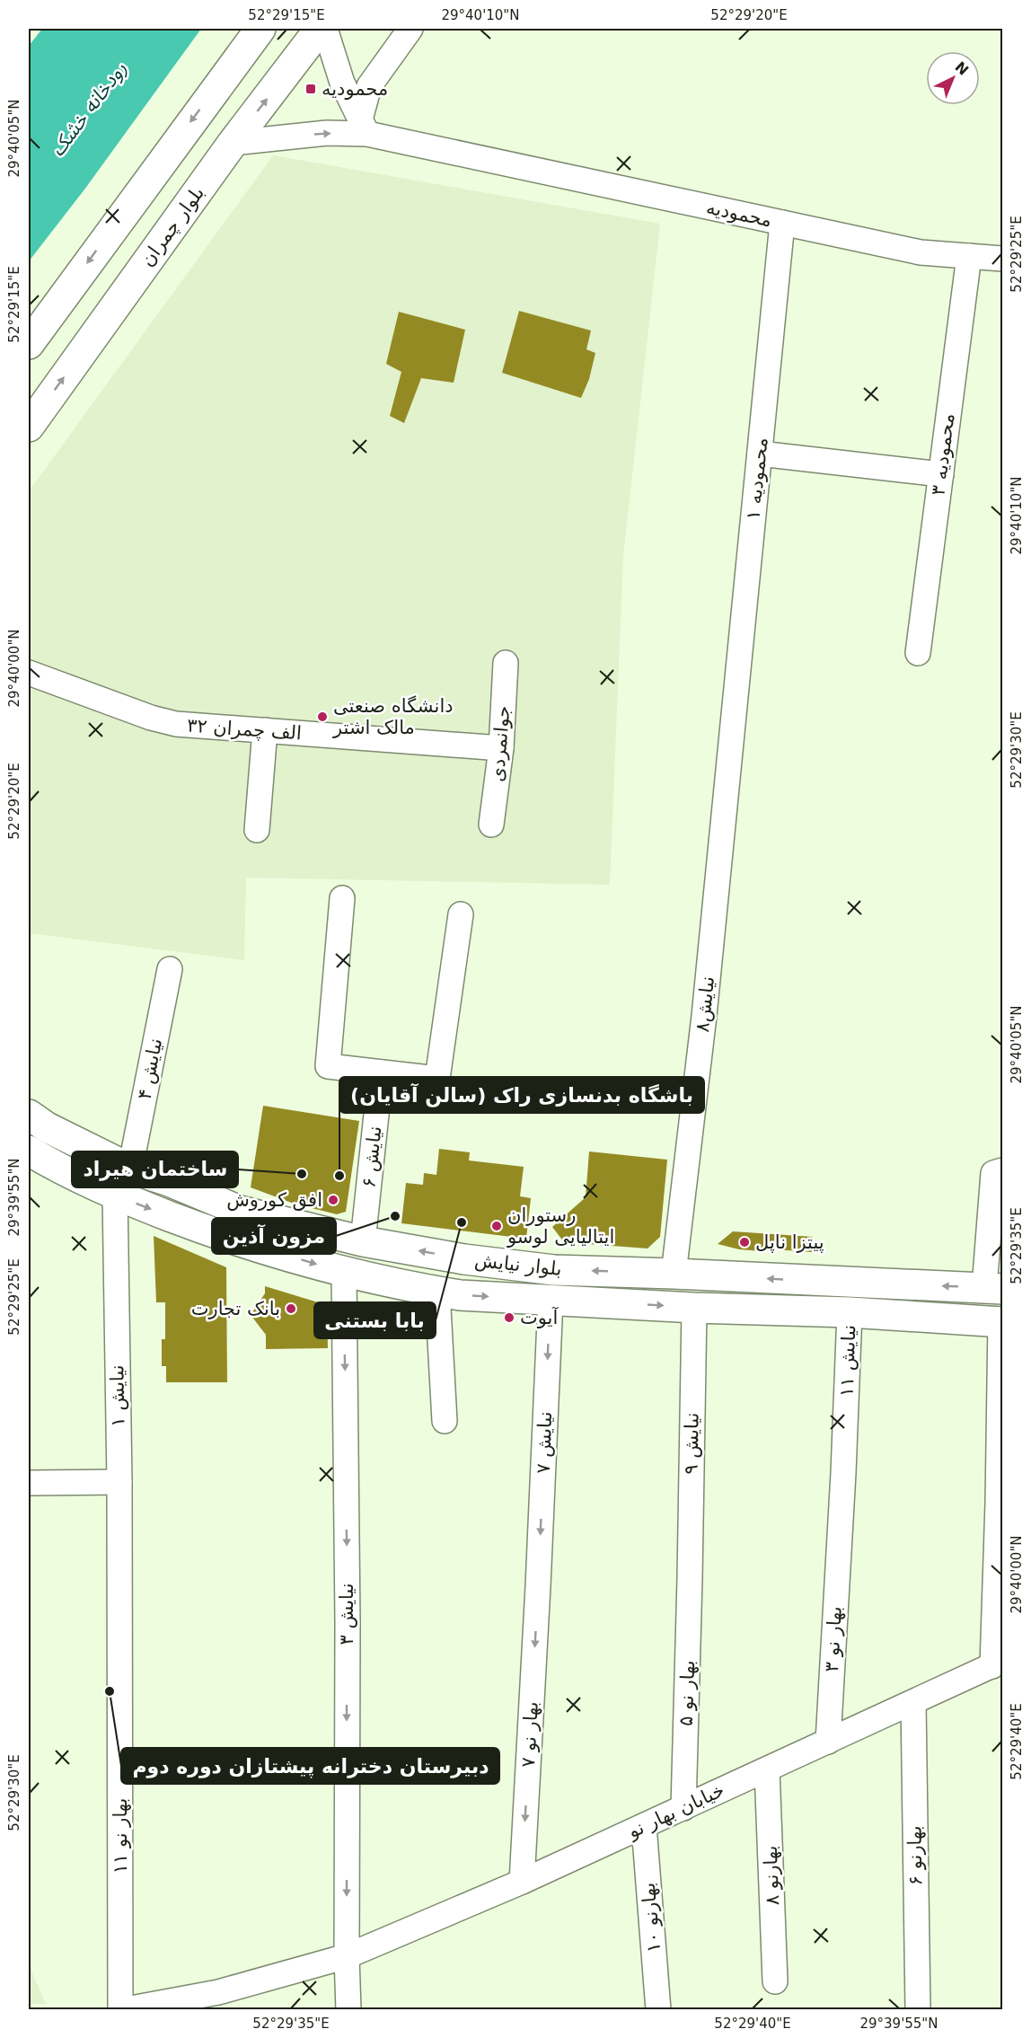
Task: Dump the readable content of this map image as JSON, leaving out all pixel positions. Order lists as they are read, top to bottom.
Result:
{
  "streets": {
    "main road": ["بلوار چمران", "بلوار نیایش"],
    "street": [
      "محمودیه",
      "۳ محمودیه",
      "۱ محمودیه",
      "۳۲ الف چمران",
      "جوانمردی",
      "نیایش۸",
      "نیایش ۴",
      "نیایش ۶",
      "نیایش ۱۱",
      "نیایش ۱",
      "نیایش ۷",
      "نیایش ۹",
      "نیایش ۳",
      "۳ بهار نو",
      "۵ بهار نو",
      "۷ بهار نو",
      "خیابان بهار نو",
      "۱۱ بهار نو",
      "۶ بهارنو",
      "۸ بهارنو",
      "۱۰ بهارنو"
    ]
  },
  "crossings": [
    ["محمودیه", "بلوار چمران"],
    ["محمودیه", "۳ محمودیه"],
    ["محمودیه", "۱ محمودیه"],
    ["۱ محمودیه", "نیایش۸"],
    ["۳۲ الف چمران", "جوانمردی"],
    ["نیایش۸", "بلوار نیایش"],
    ["نیایش ۴", "بلوار نیایش"],
    ["نیایش ۶", "بلوار نیایش"],
    ["بلوار نیایش", "نیایش ۱۱"],
    ["بلوار نیایش", "نیایش ۱"],
    ["بلوار نیایش", "نیایش ۷"],
    ["بلوار نیایش", "نیایش ۹"],
    ["بلوار نیایش", "نیایش ۳"],
    ["نیایش ۱۱", "۳ بهار نو"],
    ["نیایش ۱", "۱۱ بهار نو"],
    ["نیایش ۷", "۷ بهار نو"],
    ["نیایش ۹", "۵ بهار نو"],
    ["نیایش ۳", "خیابان بهار نو"],
    ["۳ بهار نو", "خیابان بهار نو"],
    ["۵ بهار نو", "خیابان بهار نو"],
    ["۷ بهار نو", "خیابان بهار نو"],
    ["خیابان بهار نو", "۱۱ بهار نو"],
    ["خیابان بهار نو", "۶ بهارنو"],
    ["خیابان بهار نو", "۸ بهارنو"],
    ["خیابان بهار نو", "۱۰ بهارنو"]
  ],
  "one_way": ["نیایش ۳", "۷ بهار نو"],
  "water": ["رودخانه خشک"],
  "places": {
    "transit": ["محمودیه"],
    "other": [
      "دانشگاه صنعتی مالک اشتر",
      "ساختمان هیراد",
      "باشگاه بدنسازی راک (سالن آقایان)",
      "افق کوروش",
      "مزون آذین",
      "بابا بستنی",
      "رستوران ایتالیایی لوسو",
      "پیتزا ناپل",
      "بانک تجارت",
      "آیوت",
      "دبیرستان دخترانه پیشتازان دوره دوم"
    ]
  },
  "north": "top right",
  "coordinates": [
    "52°29'15\"E",
    "29°40'10\"N",
    "52°29'20\"E",
    "29°40'05\"N",
    "52°29'25\"E",
    "29°40'00\"N",
    "52°29'30\"E",
    "29°39'55\"N",
    "52°29'35\"E",
    "52°29'40\"E"
  ]
}
